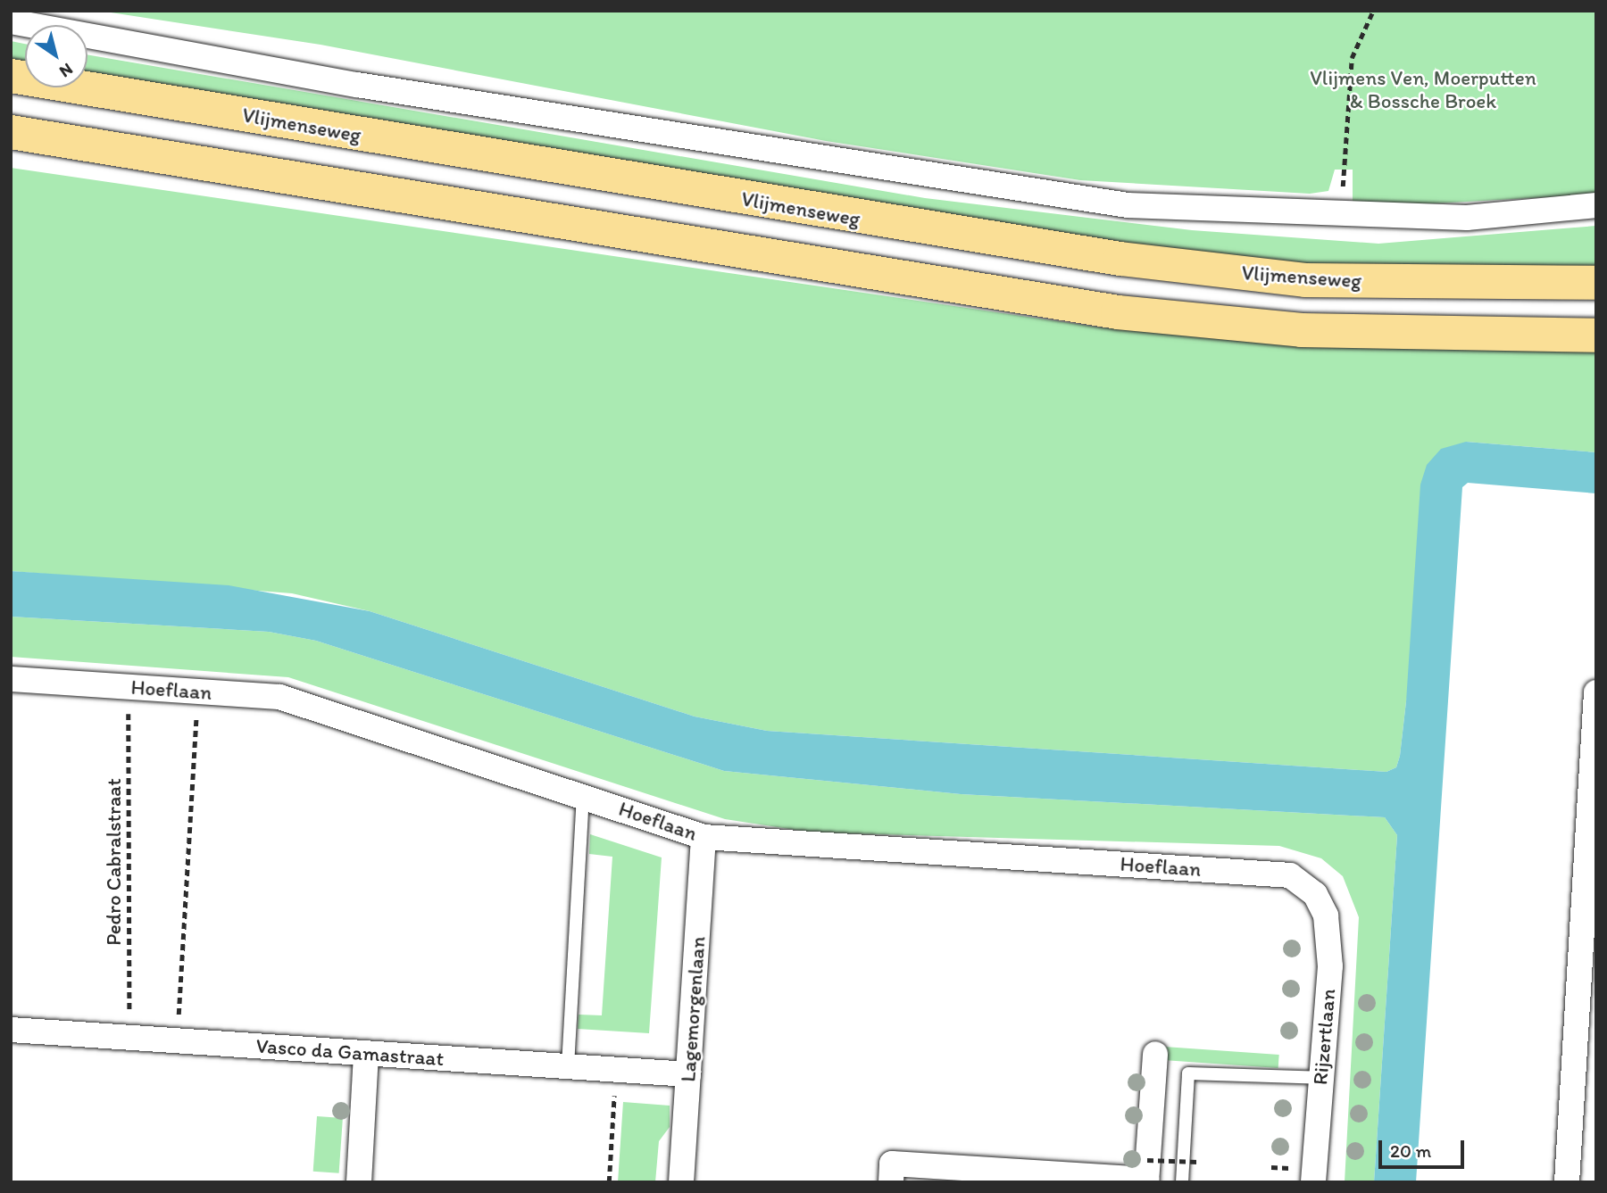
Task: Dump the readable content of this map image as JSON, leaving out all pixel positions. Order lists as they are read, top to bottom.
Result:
{
  "streets": {
    "main road": ["Vlijmenseweg"],
    "street": [
      "Hoeflaan",
      "Lagemorgenlaan",
      "Rijzertlaan",
      "Vasco da Gamastraat"
    ],
    "path": ["Pedro Cabralstraat"]
  },
  "crossings": [
    ["Hoeflaan", "Pedro Cabralstraat"],
    ["Hoeflaan", "Lagemorgenlaan"],
    ["Hoeflaan", "Rijzertlaan"],
    ["Pedro Cabralstraat", "Vasco da Gamastraat"],
    ["Lagemorgenlaan", "Vasco da Gamastraat"]
  ],
  "parks": ["Vlijmens Ven, Moerputten & Bossche Broek"],
  "scale_bar": "20 m",
  "north": "bottom right"
}
